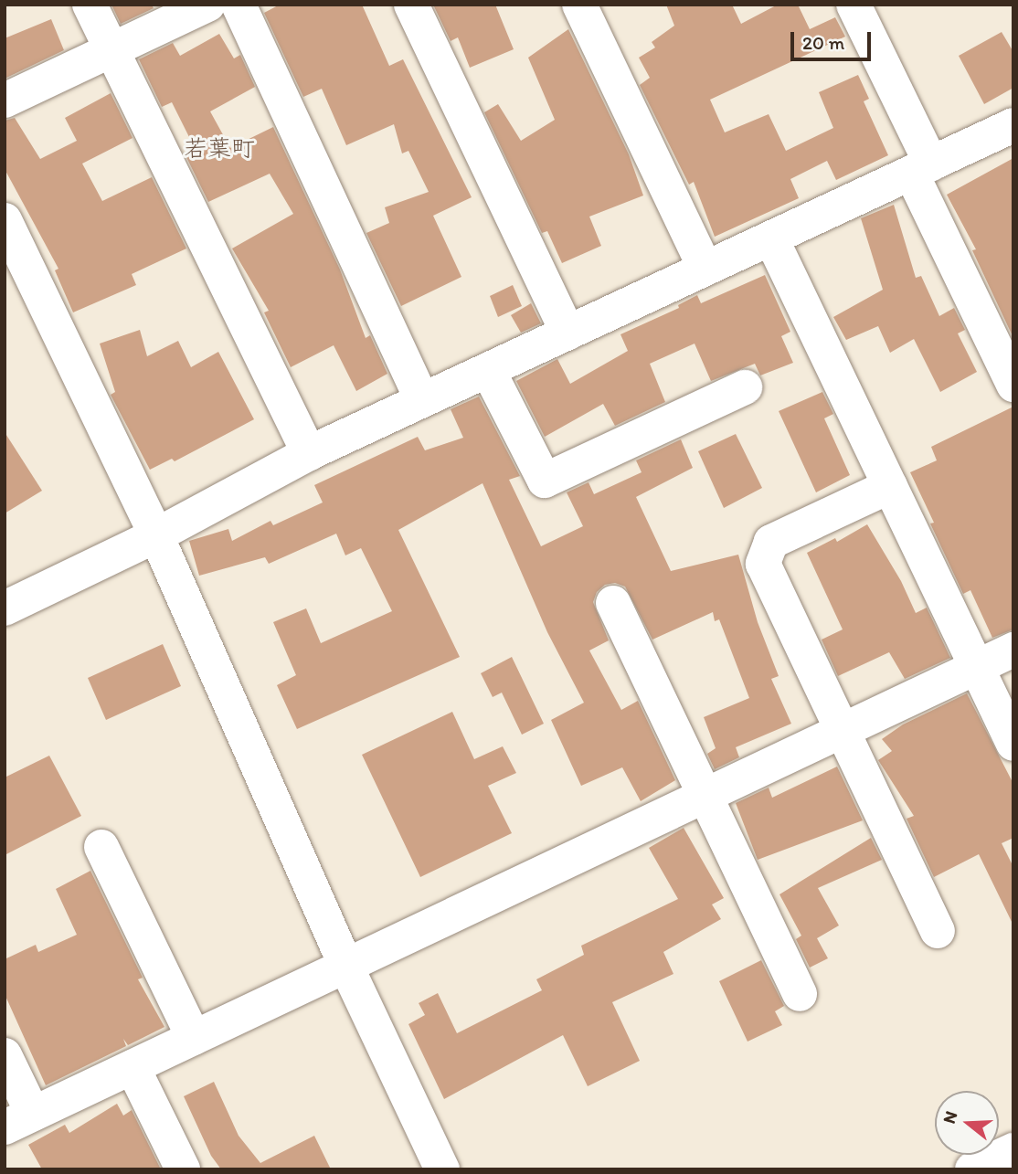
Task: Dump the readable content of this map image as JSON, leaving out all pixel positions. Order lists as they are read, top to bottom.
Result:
{
  "districts": ["若葉町"],
  "scale_bar": "20 m",
  "north": "left"
}
